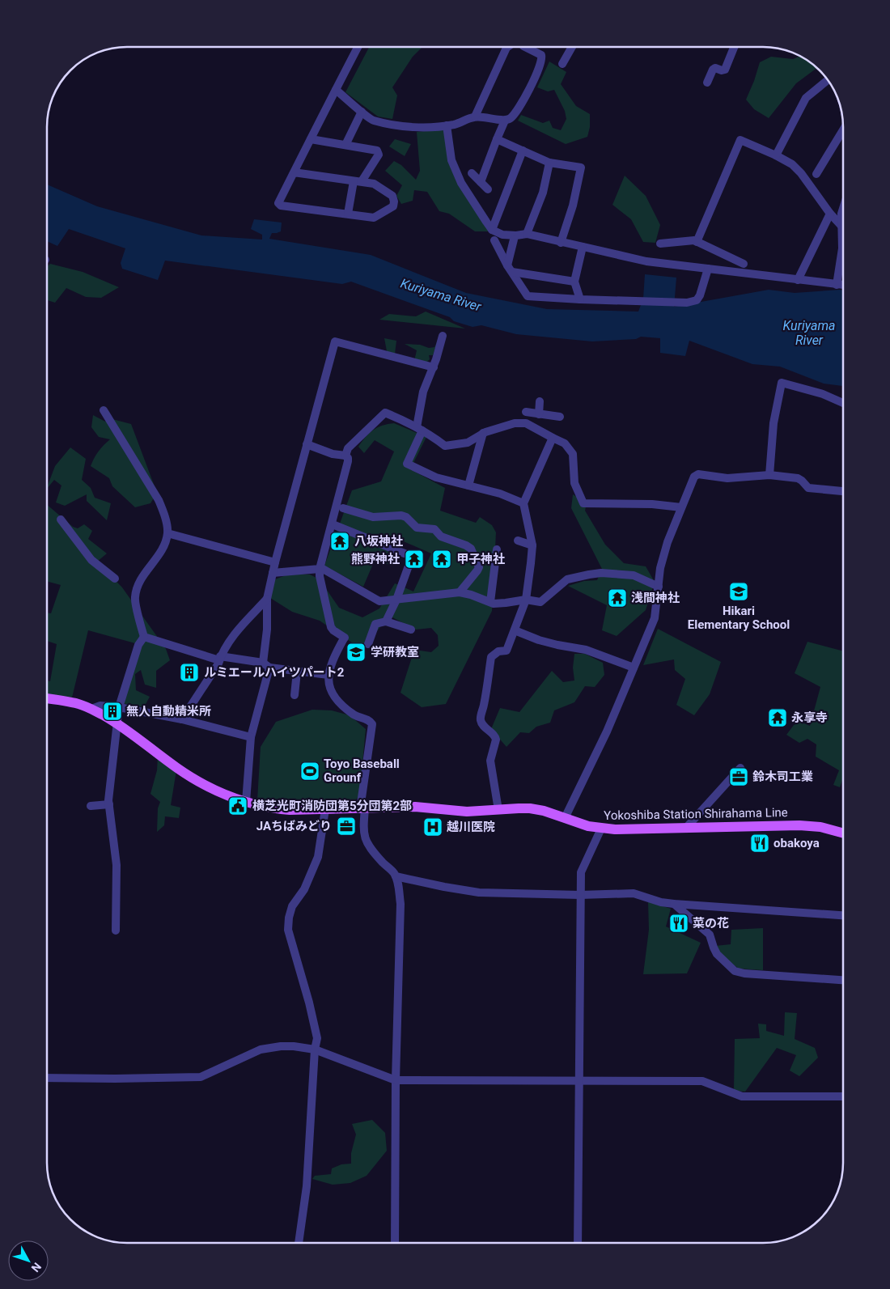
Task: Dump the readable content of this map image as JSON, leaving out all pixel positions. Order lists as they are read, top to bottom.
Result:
{
  "streets": {
    "main road": ["Yokoshiba Station Shirahama Line"]
  },
  "water": ["Kuriyama River"],
  "places": {
    "temple": [
      "八坂神社",
      "熊野神社",
      "甲子神社",
      "浅間神社",
      "永享寺"
    ],
    "school or university": ["Hikari Elementary School", "学研教室"],
    "building": ["ルミエールハイツパート2", "無人自動精米所"],
    "sports": ["Toyo Baseball Grounf"],
    "office": ["鈴木司工業", "JAちばみどり"],
    "public building": ["横芝光町消防団第5分団第2部"],
    "hospital": ["越川医院"],
    "restaurant": ["obakoya", "菜の花"]
  },
  "north": "bottom right"
}
